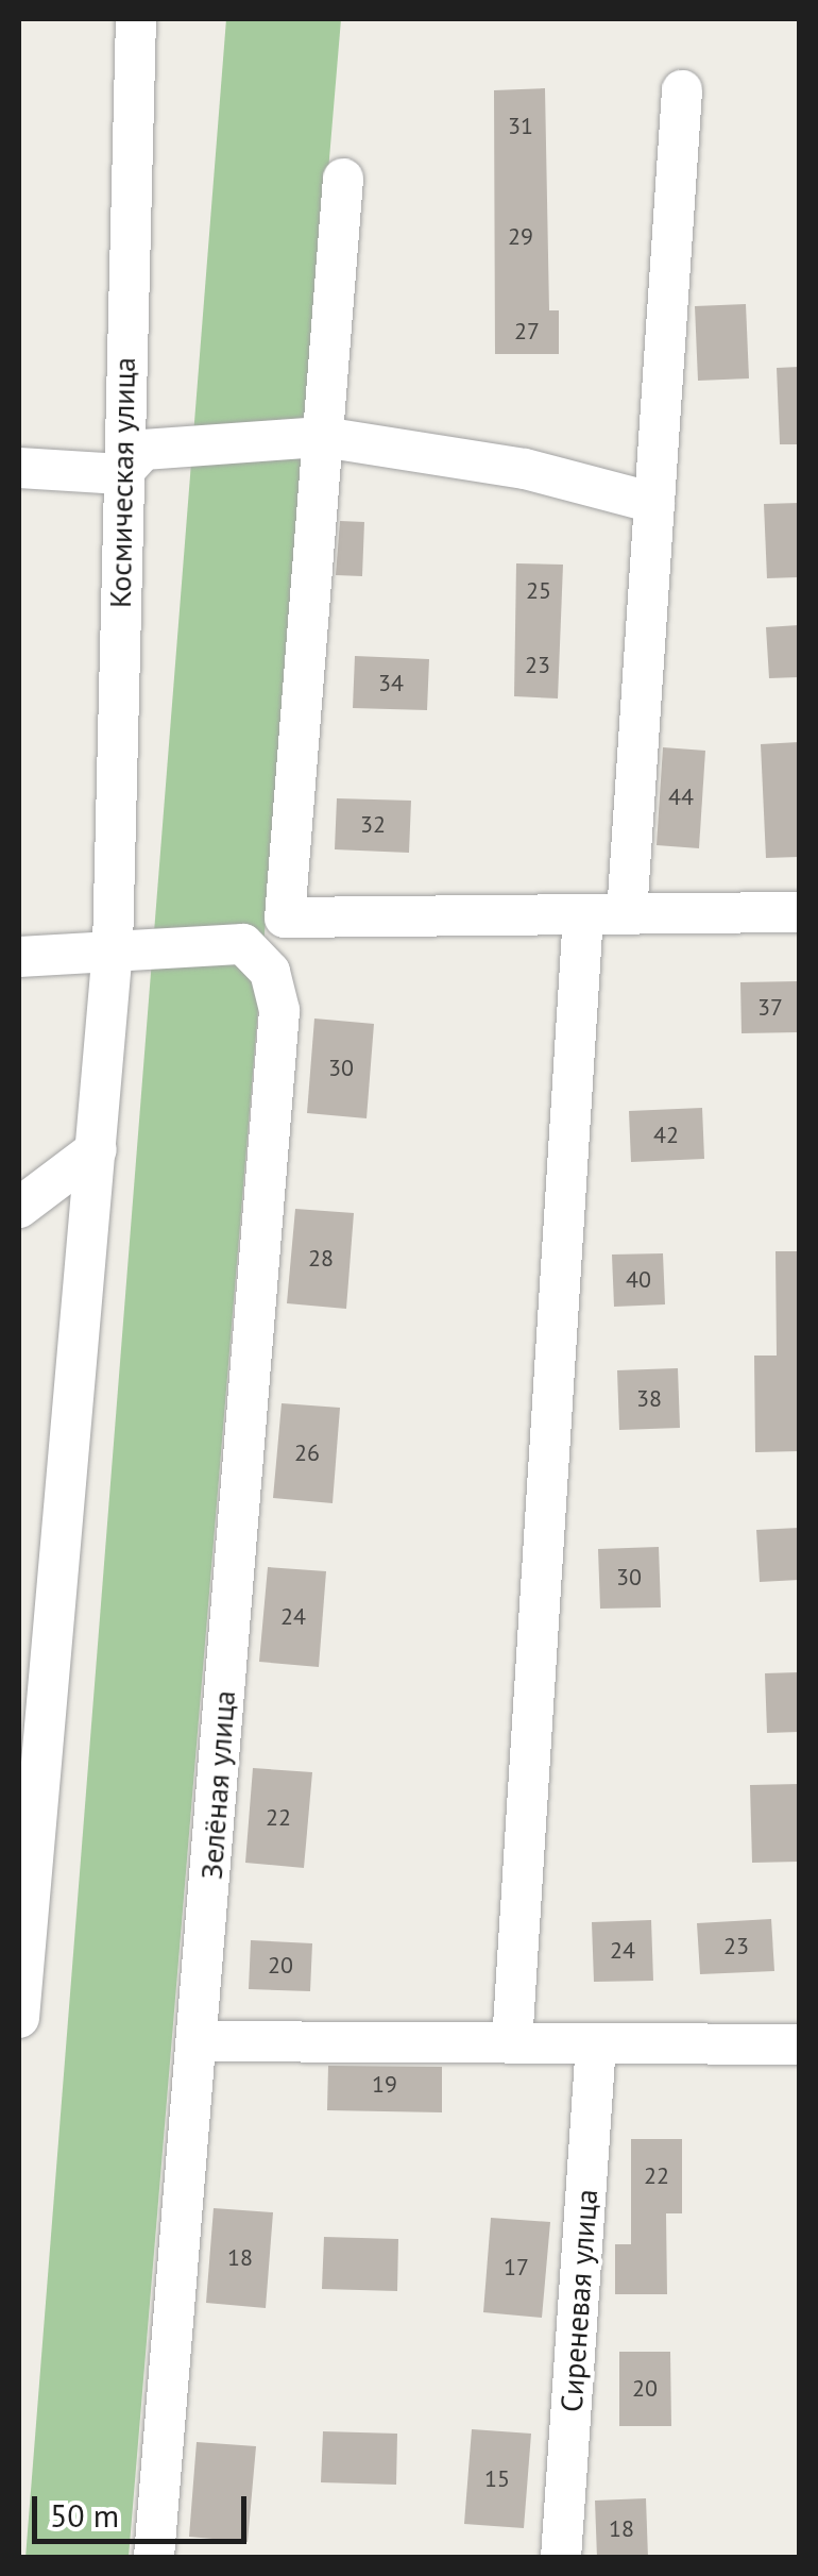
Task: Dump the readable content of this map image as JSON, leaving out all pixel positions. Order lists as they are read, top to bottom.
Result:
{
  "streets": {
    "street": ["Космическая улица", "Зелёная улица", "Сиреневая улица"]
  },
  "house_numbers": [
    "31",
    "29",
    "27",
    "25",
    "23",
    "34",
    "44",
    "32",
    "37",
    "30",
    "42",
    "28",
    "40",
    "38",
    "26",
    "30",
    "24",
    "22",
    "23",
    "24",
    "20",
    "19",
    "22",
    "18",
    "17",
    "20",
    "15",
    "18"
  ],
  "scale_bar": "50 m"
}
